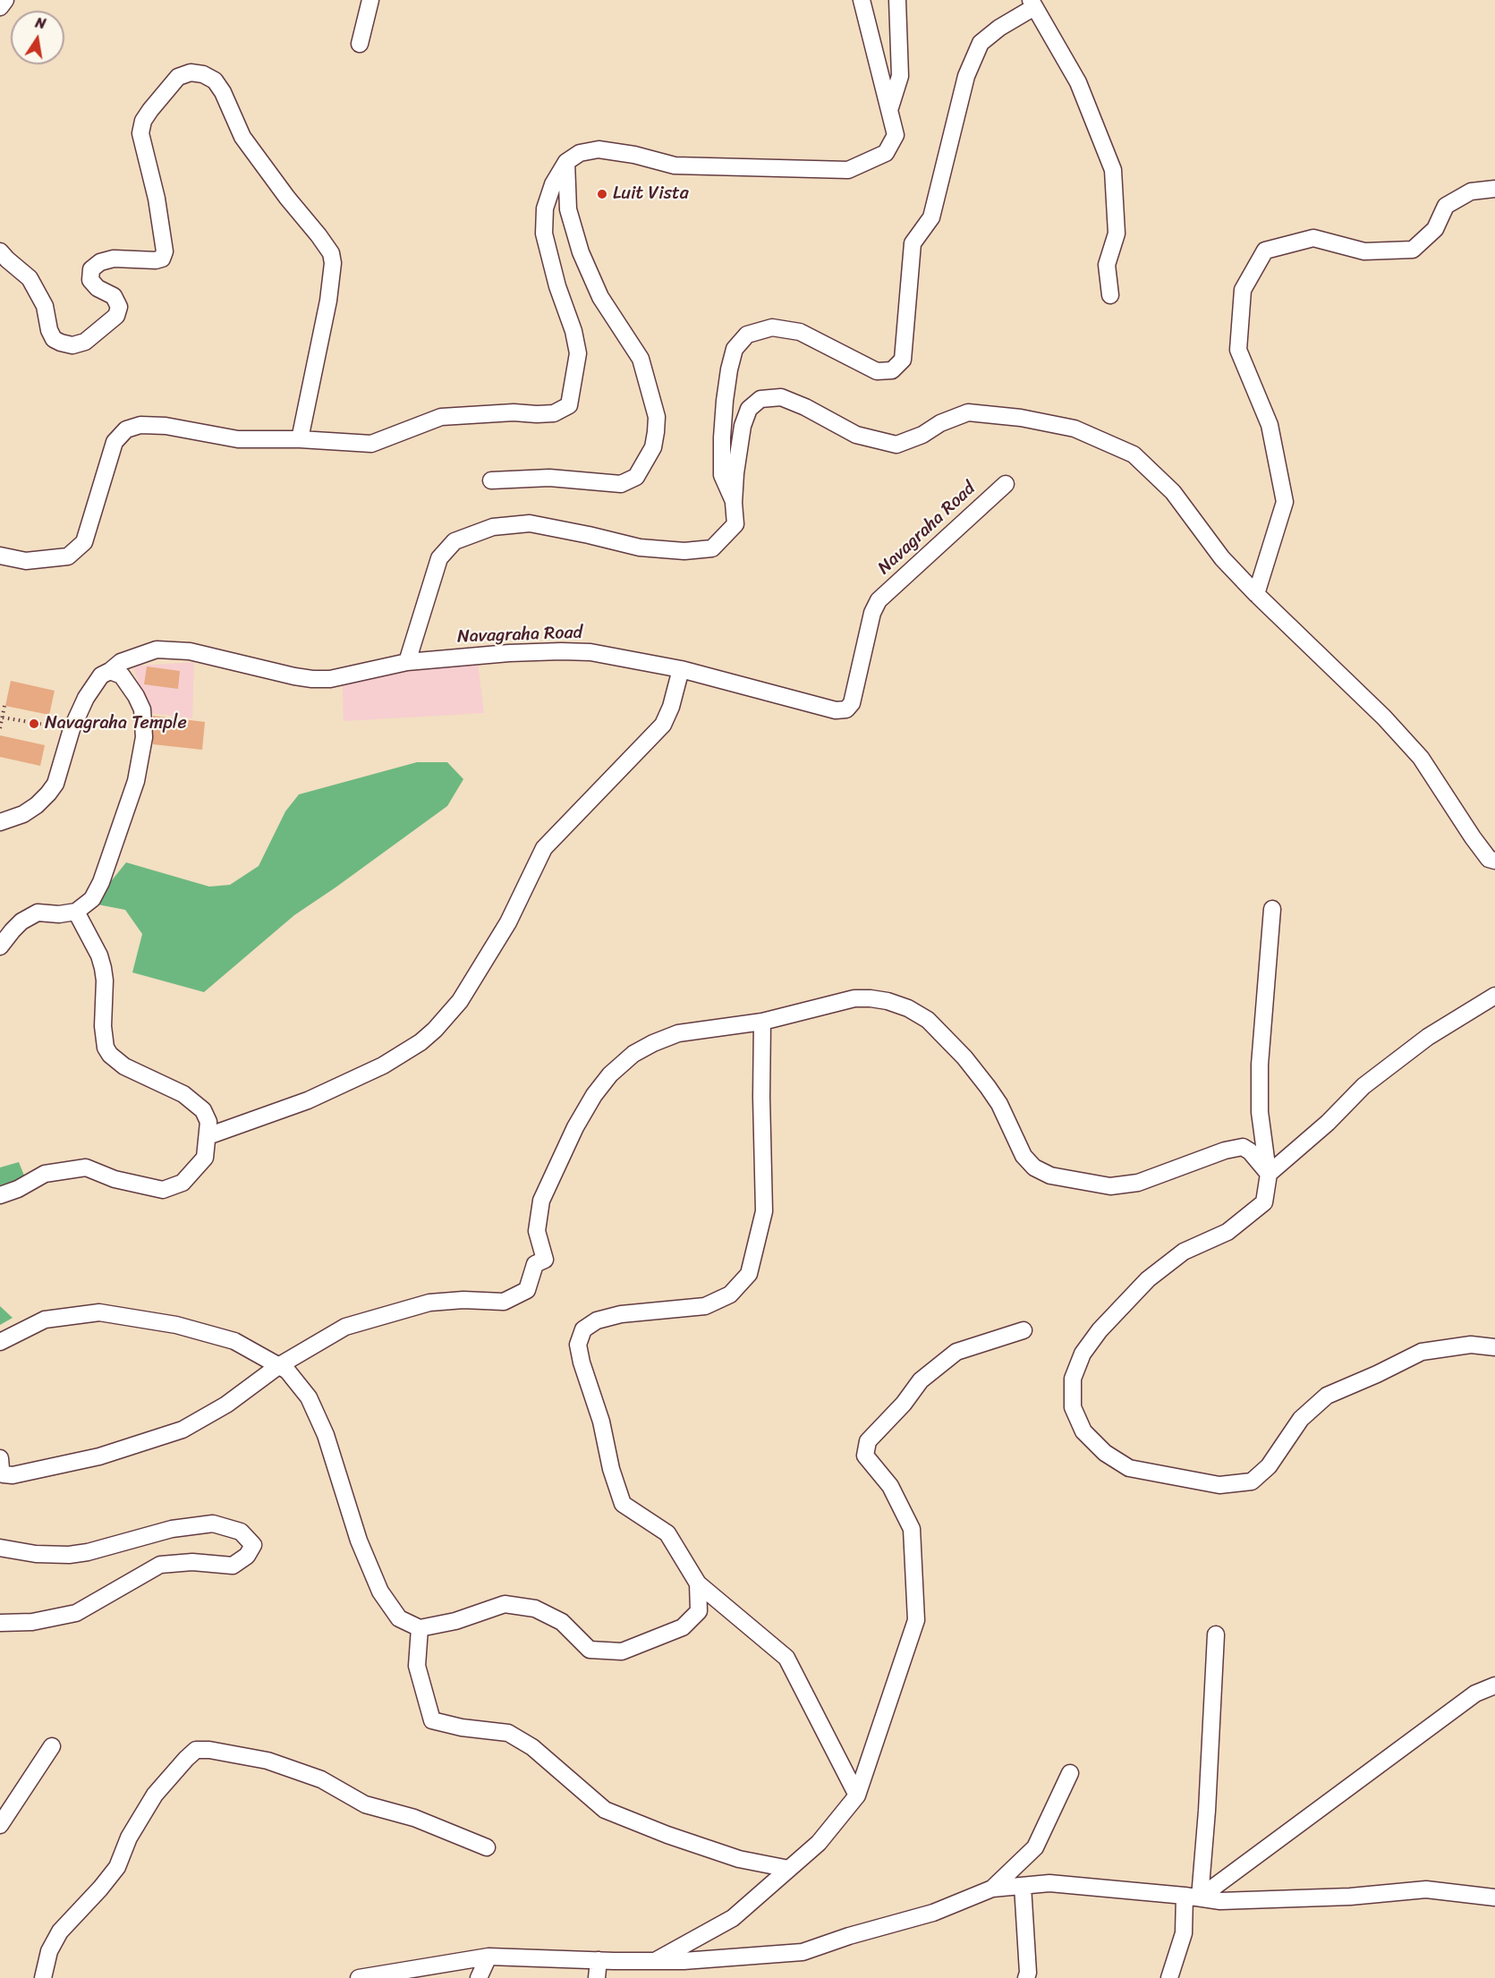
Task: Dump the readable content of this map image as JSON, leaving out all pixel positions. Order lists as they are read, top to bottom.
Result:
{
  "streets": {
    "street": ["Navagraha Road"]
  },
  "places": ["Luit Vista", "Navagraha Temple"],
  "north": "top"
}
